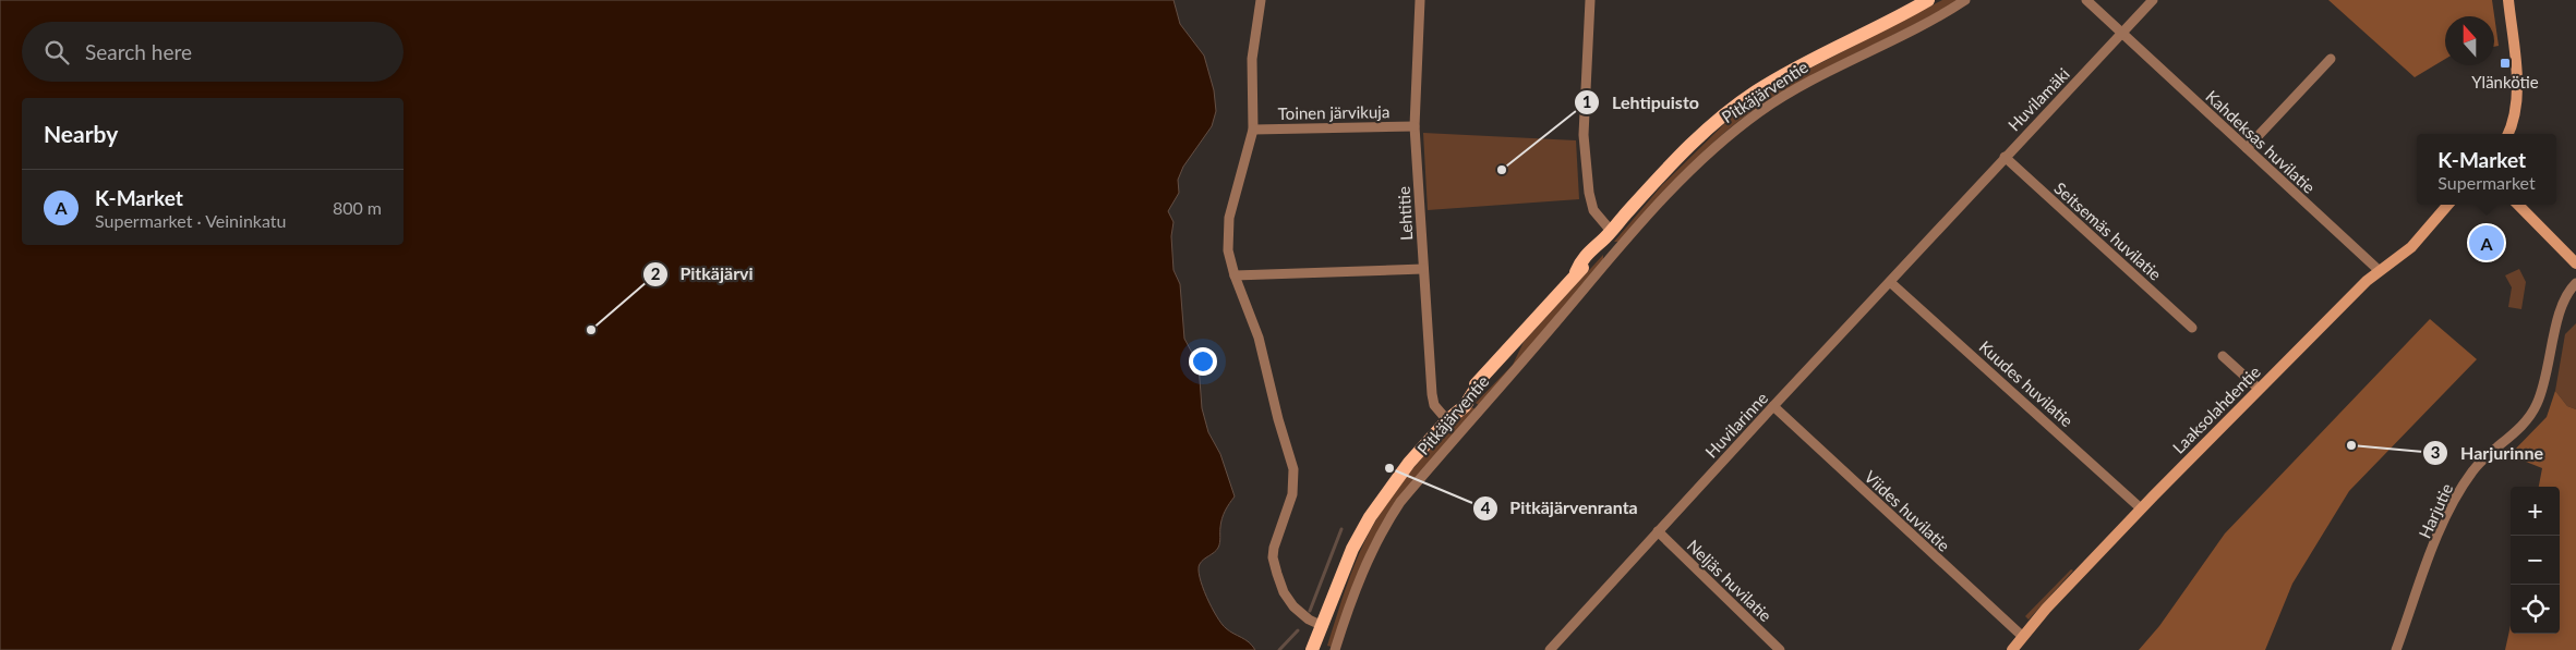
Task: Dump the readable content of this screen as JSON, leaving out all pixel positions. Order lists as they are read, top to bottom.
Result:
{
  "streets": {
    "main road": ["Pitkäjärventie"],
    "street": [
      "Huvilamäki",
      "Toinen järvikuja",
      "Kahdeksas huvilatie",
      "Lehtitie",
      "Seitsemäs huvilatie",
      "Kuudes huvilatie",
      "Laaksolahdentie",
      "Huvilarinne",
      "Viides huvilatie",
      "Harjutie",
      "Neljäs huvilatie"
    ]
  },
  "crossings": [
    ["Pitkäjärventie", "Lehtitie"],
    ["Huvilamäki", "Kahdeksas huvilatie"],
    ["Huvilamäki", "Seitsemäs huvilatie"],
    ["Huvilamäki", "Huvilarinne"],
    ["Toinen järvikuja", "Lehtitie"],
    ["Kahdeksas huvilatie", "Laaksolahdentie"],
    ["Kuudes huvilatie", "Laaksolahdentie"],
    ["Kuudes huvilatie", "Huvilarinne"],
    ["Laaksolahdentie", "Viides huvilatie"],
    ["Huvilarinne", "Viides huvilatie"],
    ["Huvilarinne", "Neljäs huvilatie"]
  ],
  "places": {
    "transit": ["Ylänkötie"],
    "other": [
      "Lehtipuisto",
      "Pitkäjärvi",
      "Harjurinne",
      "Pitkäjärvenranta"
    ]
  },
  "north": "top",
  "page": {
    "search": "Search here",
    "heading": "Nearby",
    "popup": ["K-Market", "Supermarket"],
    "list": [
      {
        "mark": "A",
        "name": "K-Market",
        "note": "Supermarket · Veininkatu",
        "value": "800 m"
      }
    ],
    "pins": "A",
    "map_buttons": ["+", "−"]
  }
}
